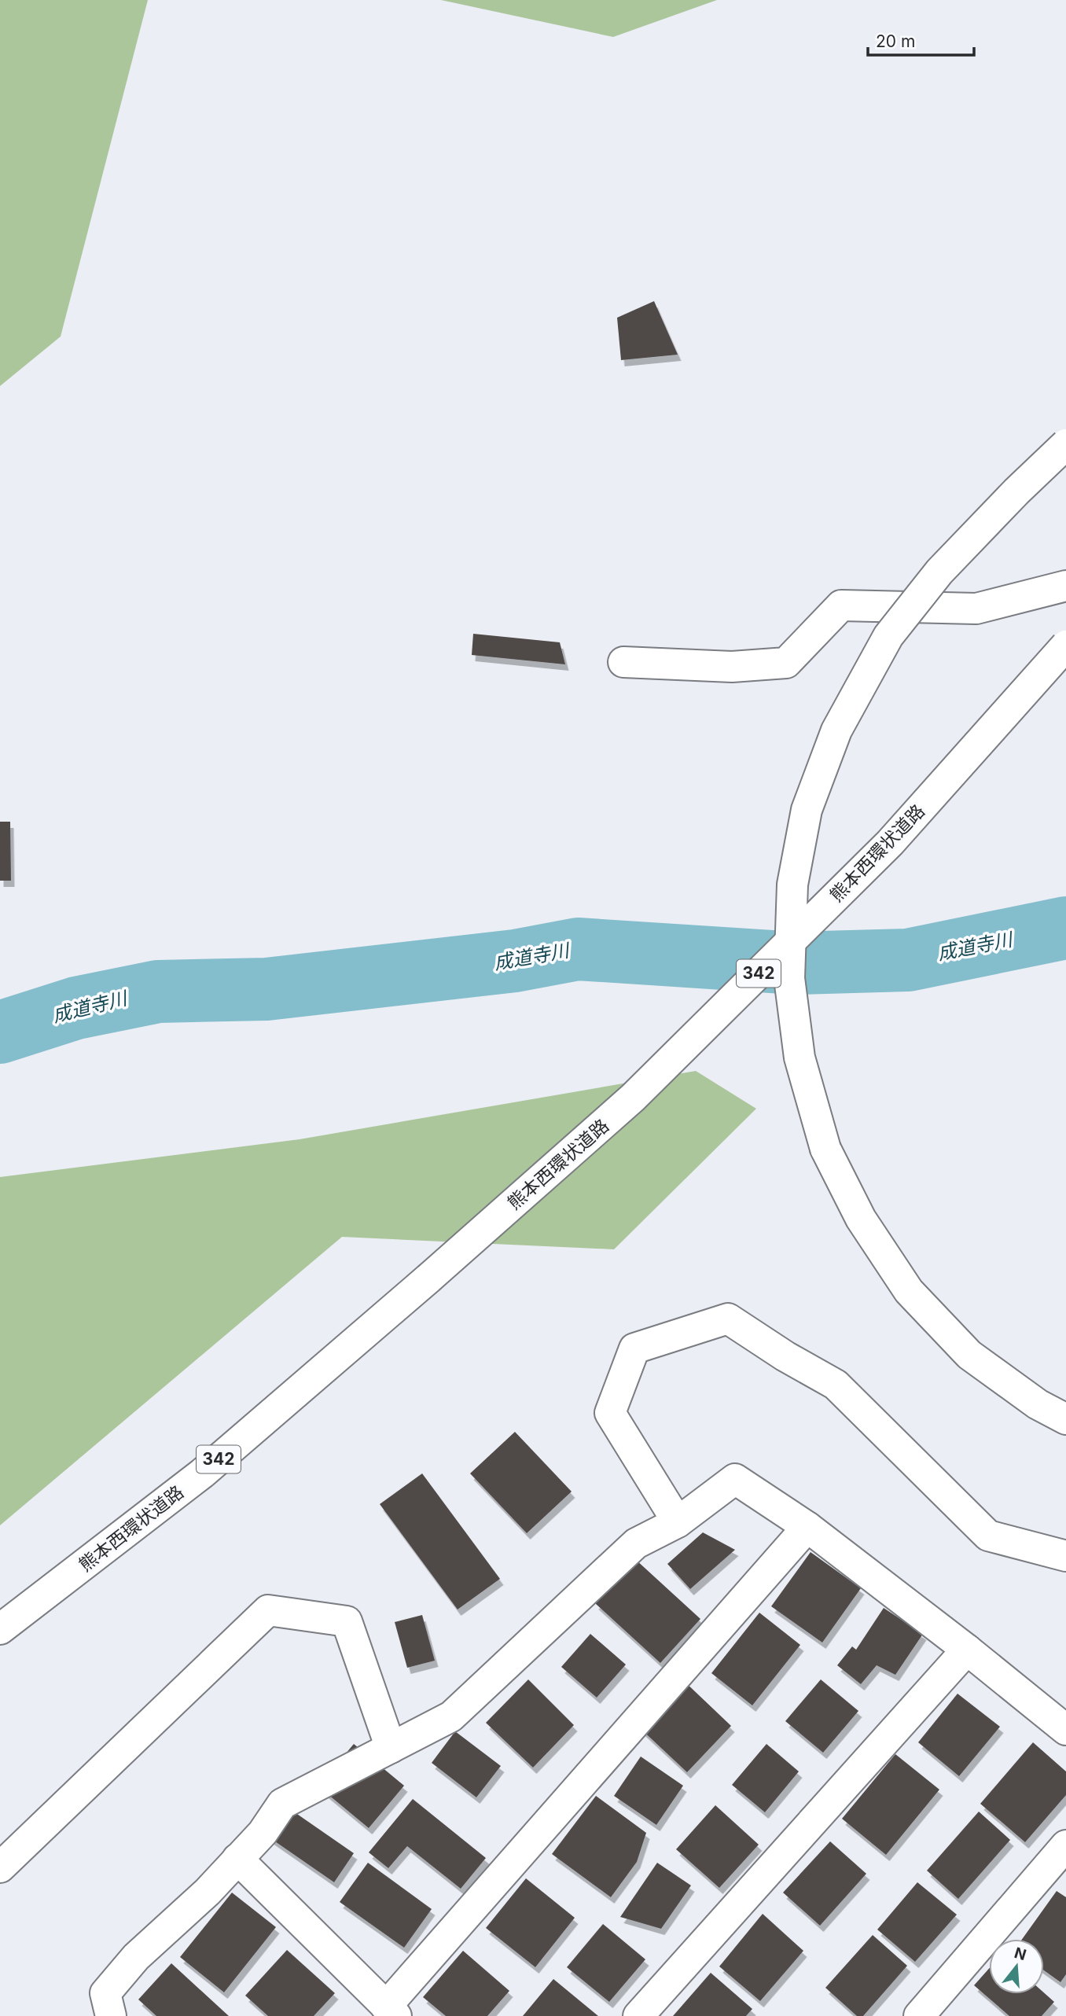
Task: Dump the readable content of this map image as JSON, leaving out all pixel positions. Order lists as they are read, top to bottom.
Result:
{
  "streets": {
    "main road": ["熊本西環状道路", "342"]
  },
  "water": ["成道寺川"],
  "scale_bar": "20 m",
  "north": "top"
}
